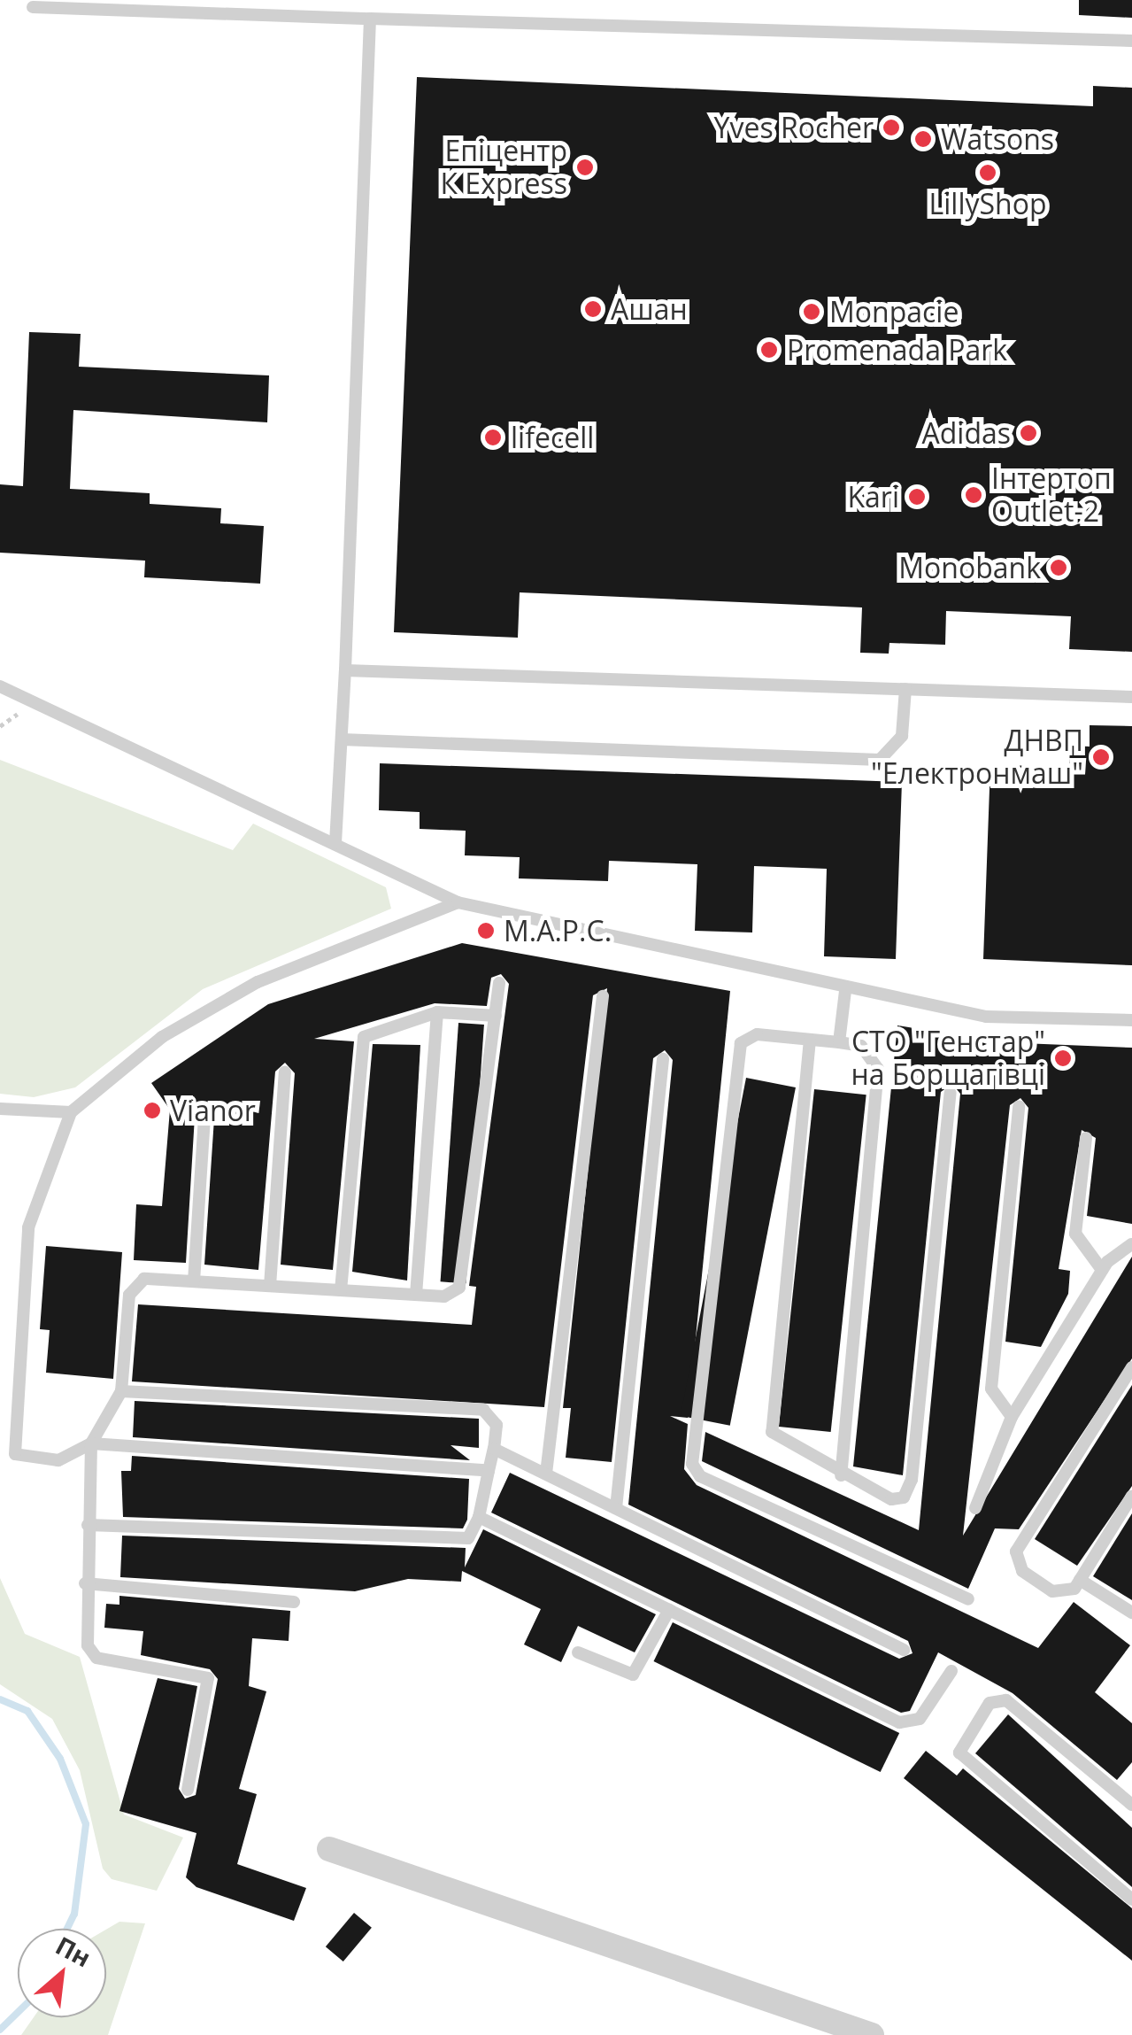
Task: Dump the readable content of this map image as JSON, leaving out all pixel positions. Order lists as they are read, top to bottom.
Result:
{
  "places": [
    "Yves Rocher",
    "Watsons",
    "Епіцентр К Express",
    "LillyShop",
    "Ашан",
    "Monpacie",
    "Promenada Park",
    "Adidas",
    "lifecell",
    "Інтертоп Outlet-2",
    "Kari",
    "Monobank",
    "ДНВП \"Електронмаш\"",
    "М.А.Р.С.",
    "СТО \"Генстар\" на Борщагівці",
    "Vianor"
  ],
  "north": "top right"
}
